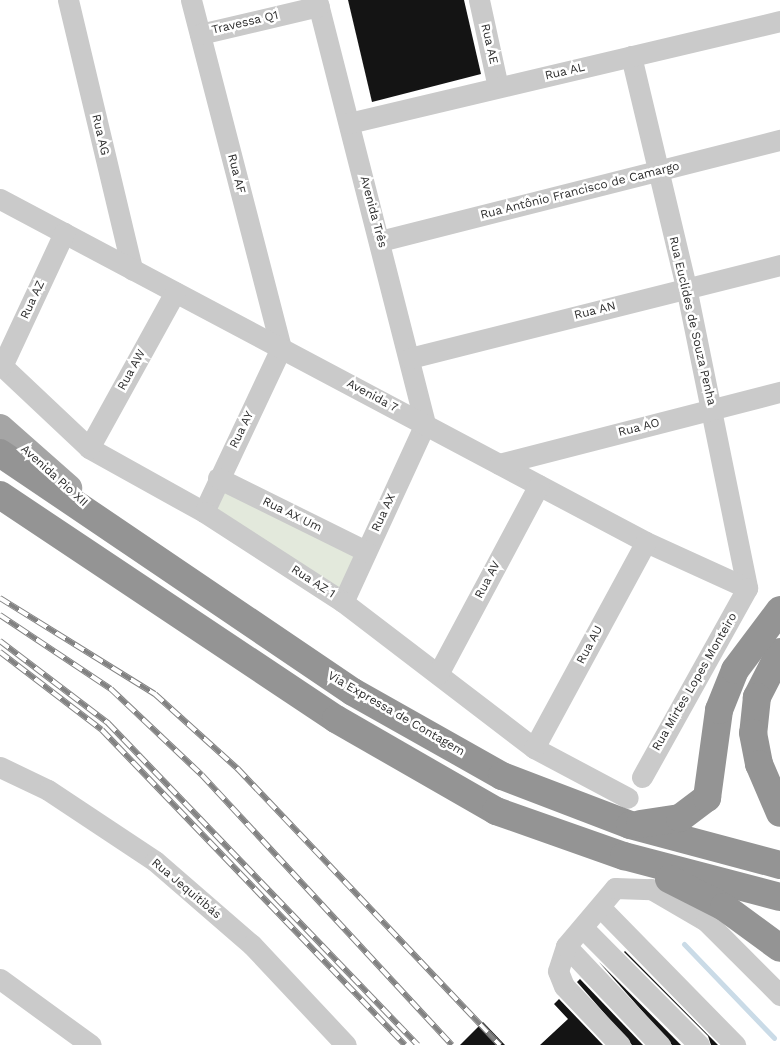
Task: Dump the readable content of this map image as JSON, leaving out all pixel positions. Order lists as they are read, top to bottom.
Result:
{
  "streets": {
    "highway": ["Via Expressa de Contagem"],
    "main road": ["Avenida Pio XII"],
    "street": [
      "Travessa Q1",
      "Rua AE",
      "Rua AL",
      "Rua AG",
      "Rua AF",
      "Rua Antônio Francisco de Camargo",
      "Avenida Três",
      "Rua AZ",
      "Rua AN",
      "Rua Euclides de Souza Penha",
      "Rua AW",
      "Avenida 7",
      "Rua AO",
      "Rua AY",
      "Rua AX",
      "Rua AX Um",
      "Rua AV",
      "Rua AZ 1",
      "Rua AU",
      "Rua Mirtes Lopes Monteiro",
      "Rua Jequitibás"
    ]
  },
  "crossings": [
    ["Travessa Q1", "Rua AF"],
    ["Travessa Q1", "Avenida Três"],
    ["Rua AE", "Rua AL"],
    ["Rua AL", "Avenida Três"],
    ["Rua AL", "Rua Euclides de Souza Penha"],
    ["Rua AG", "Avenida 7"],
    ["Rua AF", "Avenida 7"],
    ["Rua AF", "Rua AY"],
    ["Rua Antônio Francisco de Camargo", "Avenida Três"],
    ["Rua Antônio Francisco de Camargo", "Rua Euclides de Souza Penha"],
    ["Avenida Três", "Rua AN"],
    ["Avenida Três", "Avenida 7"],
    ["Avenida Três", "Rua AX"],
    ["Rua AZ", "Avenida 7"],
    ["Rua AZ", "Rua AZ 1"],
    ["Rua AN", "Rua Euclides de Souza Penha"],
    ["Rua Euclides de Souza Penha", "Avenida 7"],
    ["Rua Euclides de Souza Penha", "Rua AO"],
    ["Rua Euclides de Souza Penha", "Rua Mirtes Lopes Monteiro"],
    ["Rua AW", "Avenida 7"],
    ["Rua AW", "Rua AZ 1"],
    ["Avenida 7", "Rua AO"],
    ["Avenida 7", "Rua AY"],
    ["Avenida 7", "Rua AX"],
    ["Avenida 7", "Rua AV"],
    ["Avenida 7", "Rua AU"],
    ["Avenida 7", "Rua Mirtes Lopes Monteiro"],
    ["Rua AY", "Rua AX Um"],
    ["Rua AY", "Rua AZ 1"],
    ["Avenida Pio XII", "Via Expressa de Contagem"],
    ["Rua AX", "Rua AX Um"],
    ["Rua AX", "Rua AZ 1"],
    ["Rua AV", "Rua AZ 1"],
    ["Rua AZ 1", "Rua AU"]
  ]
}
